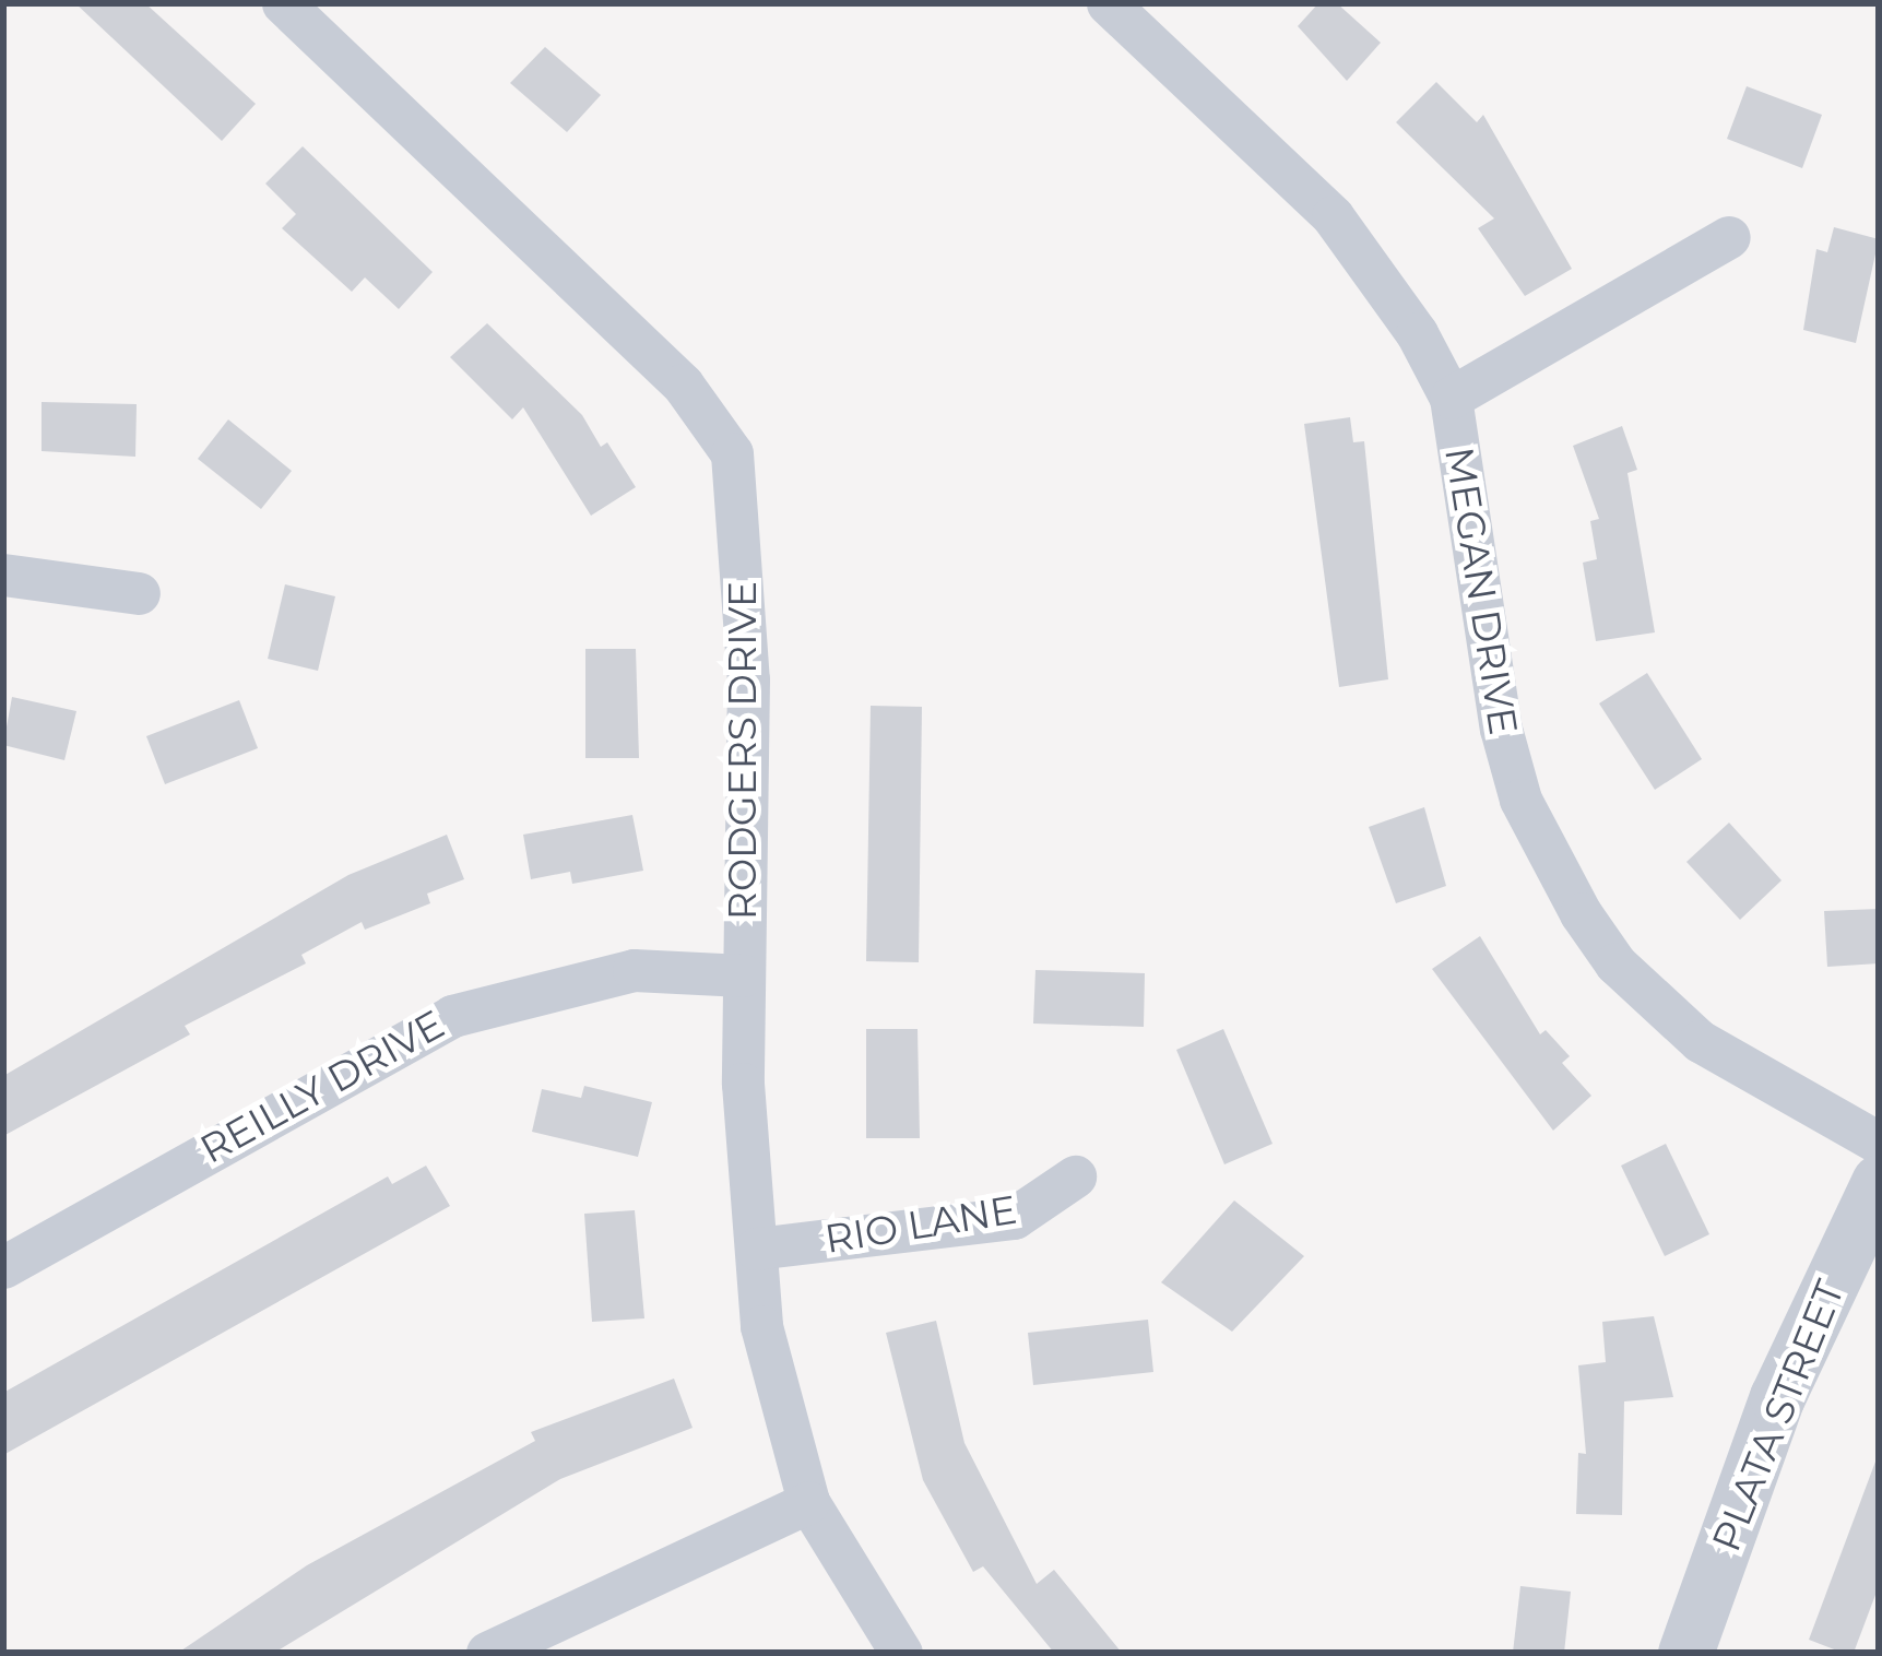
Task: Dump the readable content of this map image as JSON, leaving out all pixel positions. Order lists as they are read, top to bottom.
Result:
{
  "streets": {
    "street": [
      "MEGAN DRIVE",
      "RODGERS DRIVE",
      "REILLY DRIVE",
      "RIO LANE",
      "PLATA STREET"
    ]
  },
  "crossings": [
    ["RODGERS DRIVE", "REILLY DRIVE"],
    ["RODGERS DRIVE", "RIO LANE"]
  ]
}
